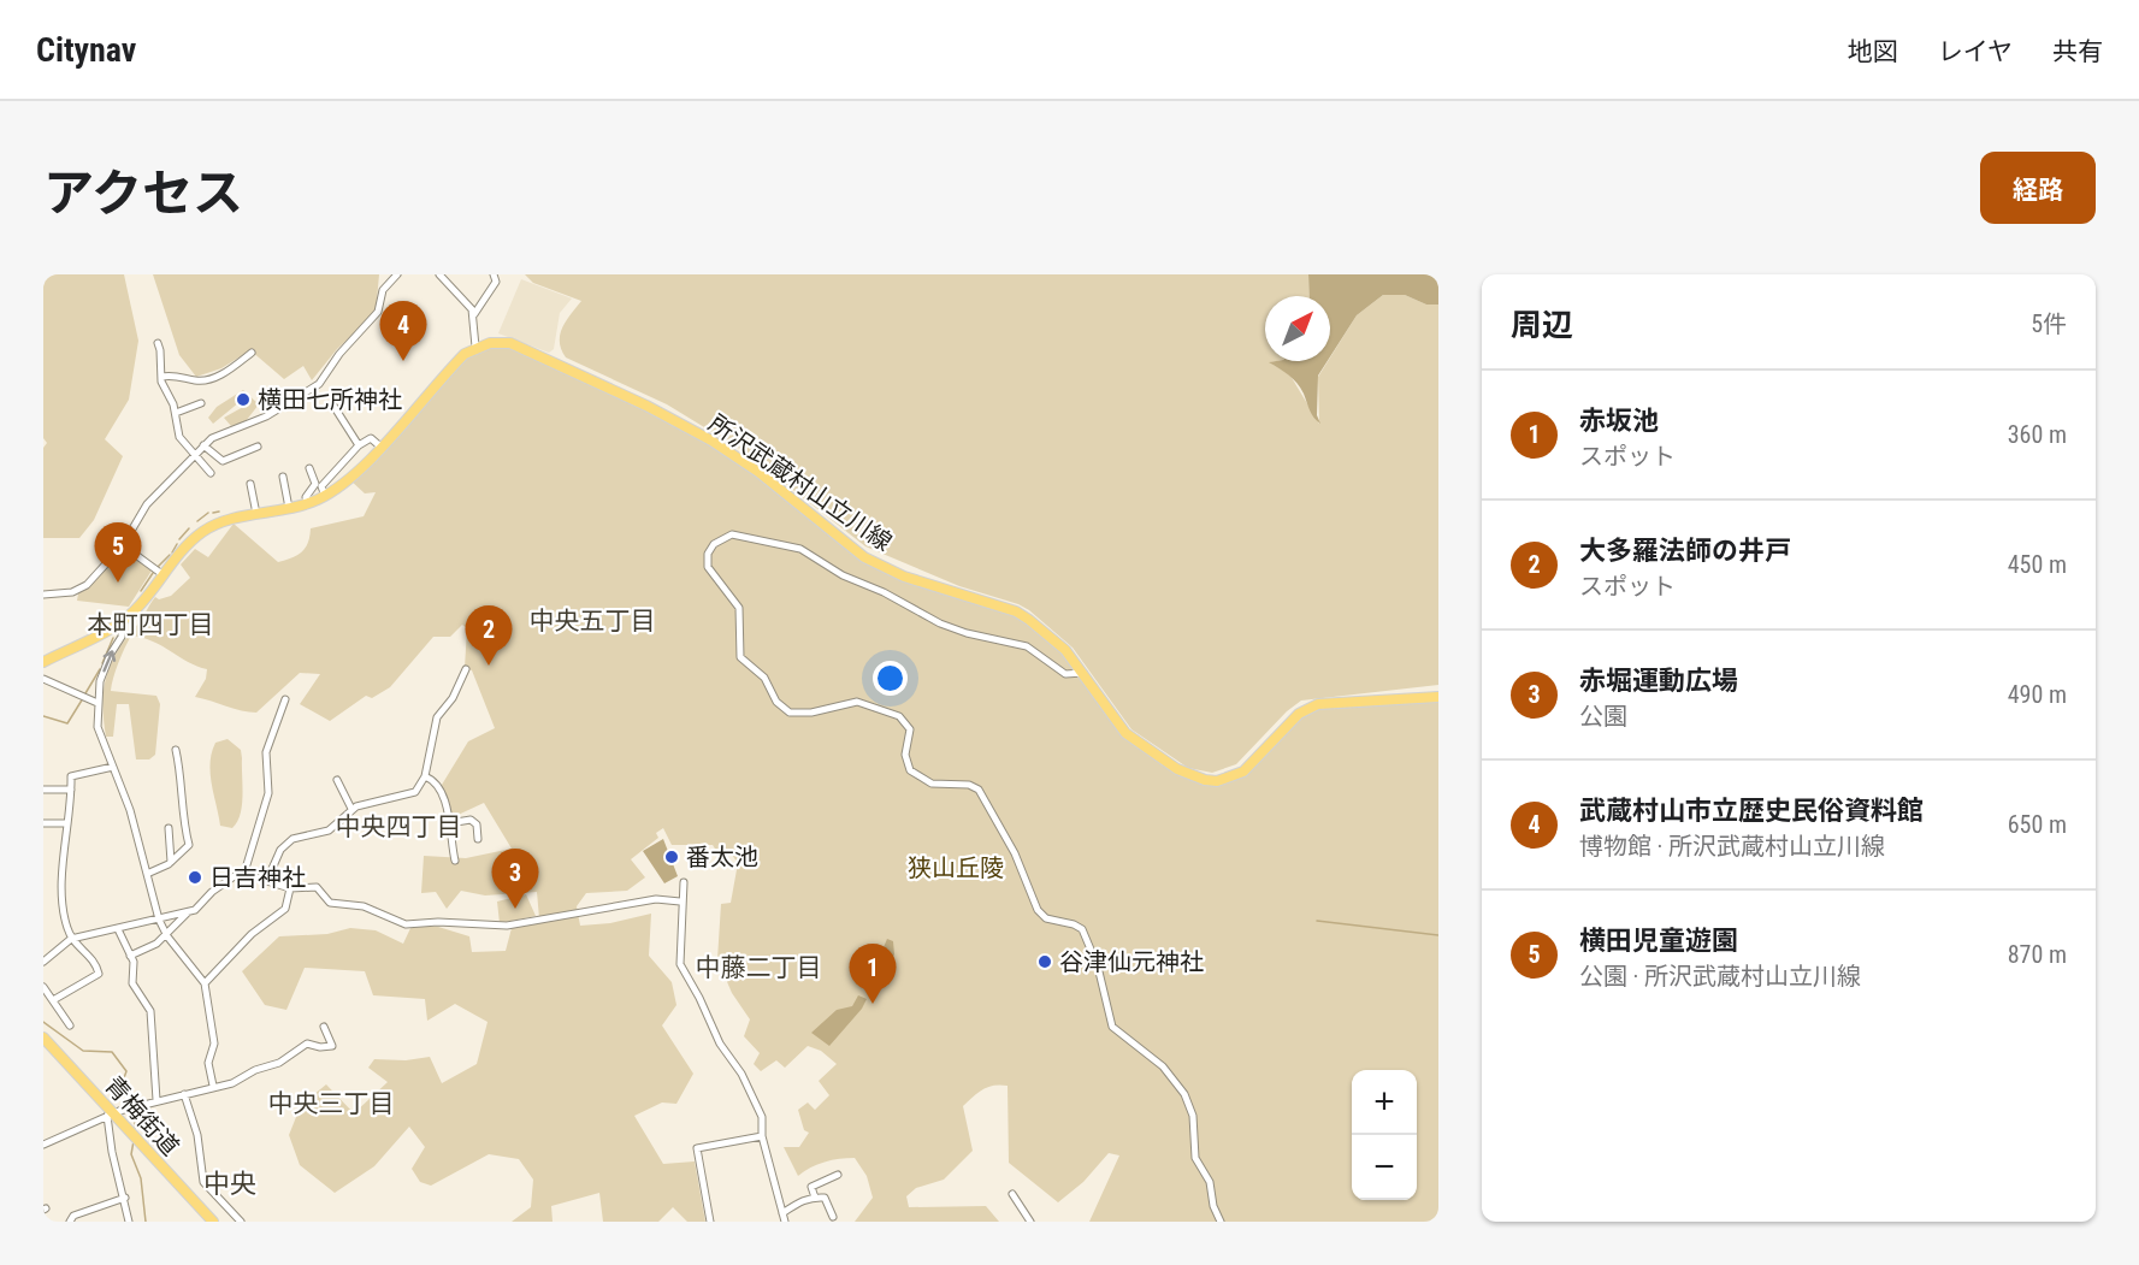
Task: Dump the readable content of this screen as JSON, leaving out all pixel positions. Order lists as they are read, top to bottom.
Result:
{
  "streets": {
    "main road": ["所沢武蔵村山立川線", "青梅街道"]
  },
  "districts": [
    "中央五丁目",
    "本町四丁目",
    "中央四丁目",
    "中藤二丁目",
    "中央三丁目",
    "中央"
  ],
  "parks": ["狭山丘陵"],
  "places": [
    "横田七所神社",
    "番太池",
    "日吉神社",
    "谷津仙元神社"
  ],
  "north": "top right",
  "page": {
    "header": "Citynav",
    "nav": ["地図", "レイヤ", "共有"],
    "title": "アクセス",
    "buttons": "経路",
    "heading": ["周辺", "5件"],
    "pins": [
      "4",
      "5",
      "2",
      "3",
      "1"
    ],
    "list": [
      {
        "mark": "1",
        "name": "赤坂池",
        "note": "スポット",
        "value": "360 m"
      },
      {
        "mark": "2",
        "name": "大多羅法師の井戸",
        "note": "スポット",
        "value": "450 m"
      },
      {
        "mark": "3",
        "name": "赤堀運動広場",
        "note": "公園",
        "value": "490 m"
      },
      {
        "mark": "4",
        "name": "武蔵村山市立歴史民俗資料館",
        "note": "博物館 · 所沢武蔵村山立川線",
        "value": "650 m"
      },
      {
        "mark": "5",
        "name": "横田児童遊園",
        "note": "公園 · 所沢武蔵村山立川線",
        "value": "870 m"
      }
    ],
    "map_buttons": ["+", "−"]
  }
}
